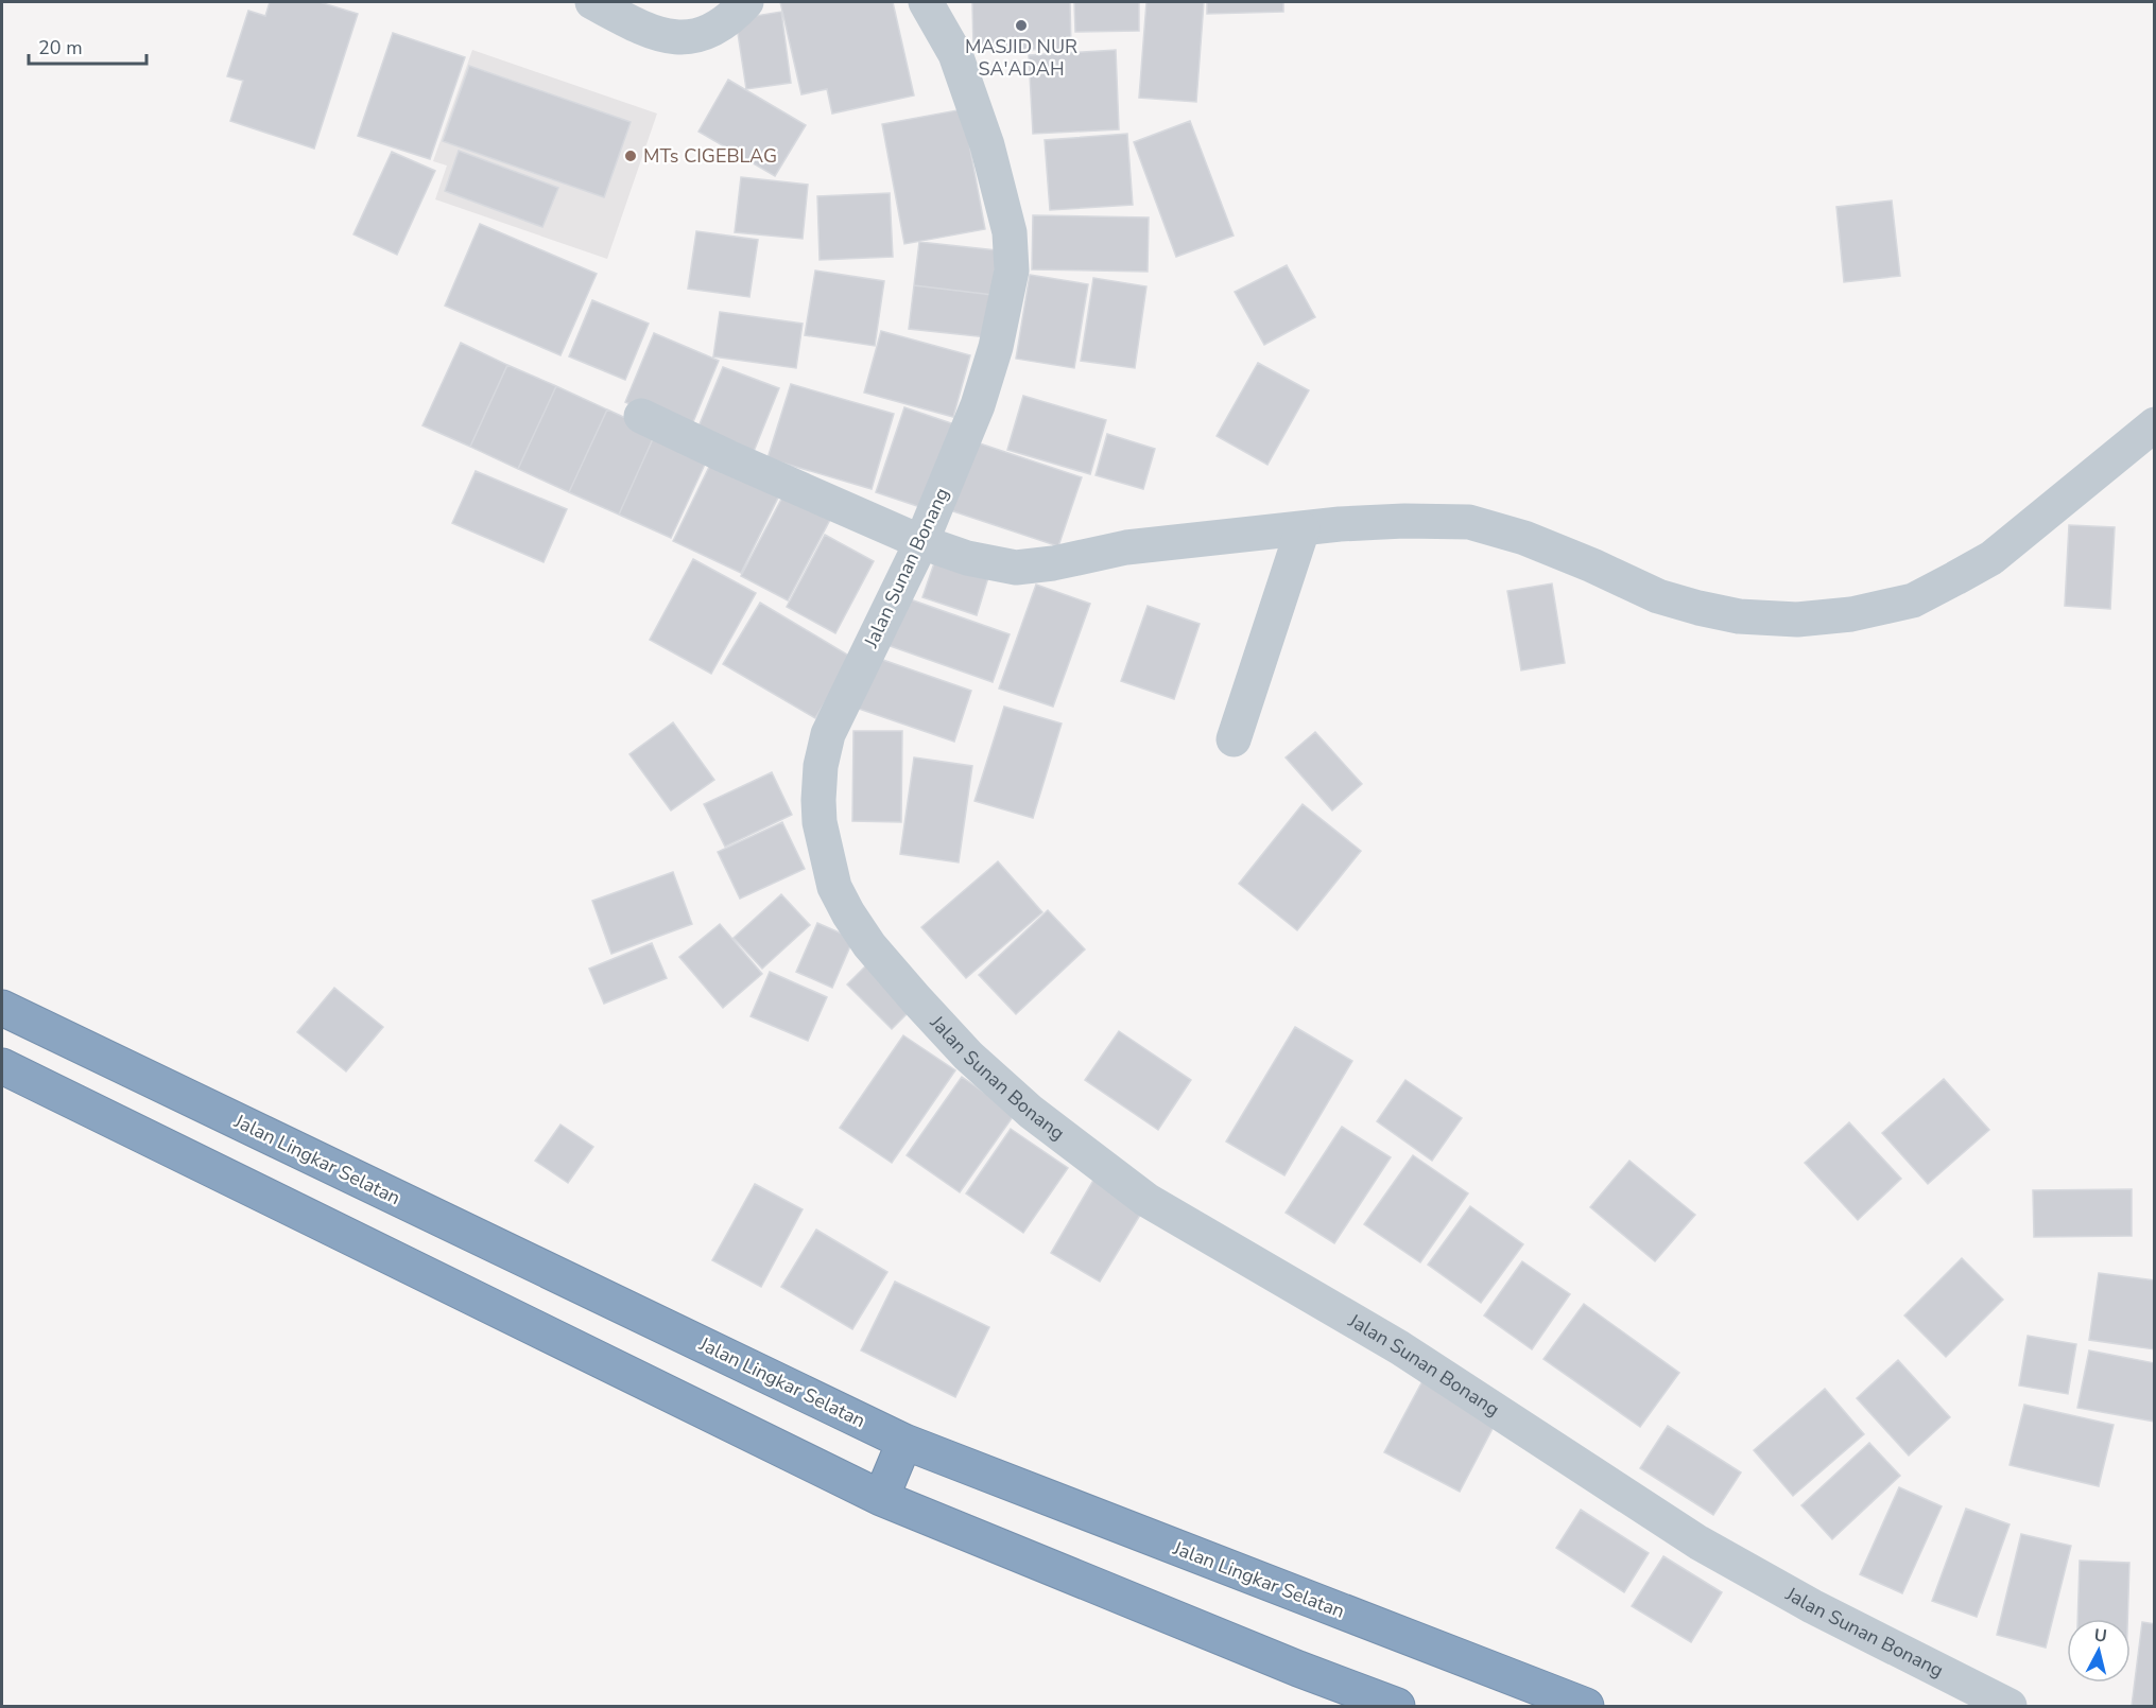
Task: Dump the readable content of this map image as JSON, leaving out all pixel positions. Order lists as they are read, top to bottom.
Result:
{
  "streets": {
    "highway": ["Jalan Lingkar Selatan"],
    "street": ["Jalan Sunan Bonang"]
  },
  "places": ["MASJID NUR SA'ADAH", "MTs CIGEBLAG"],
  "scale_bar": "20 m",
  "north": "top"
}
